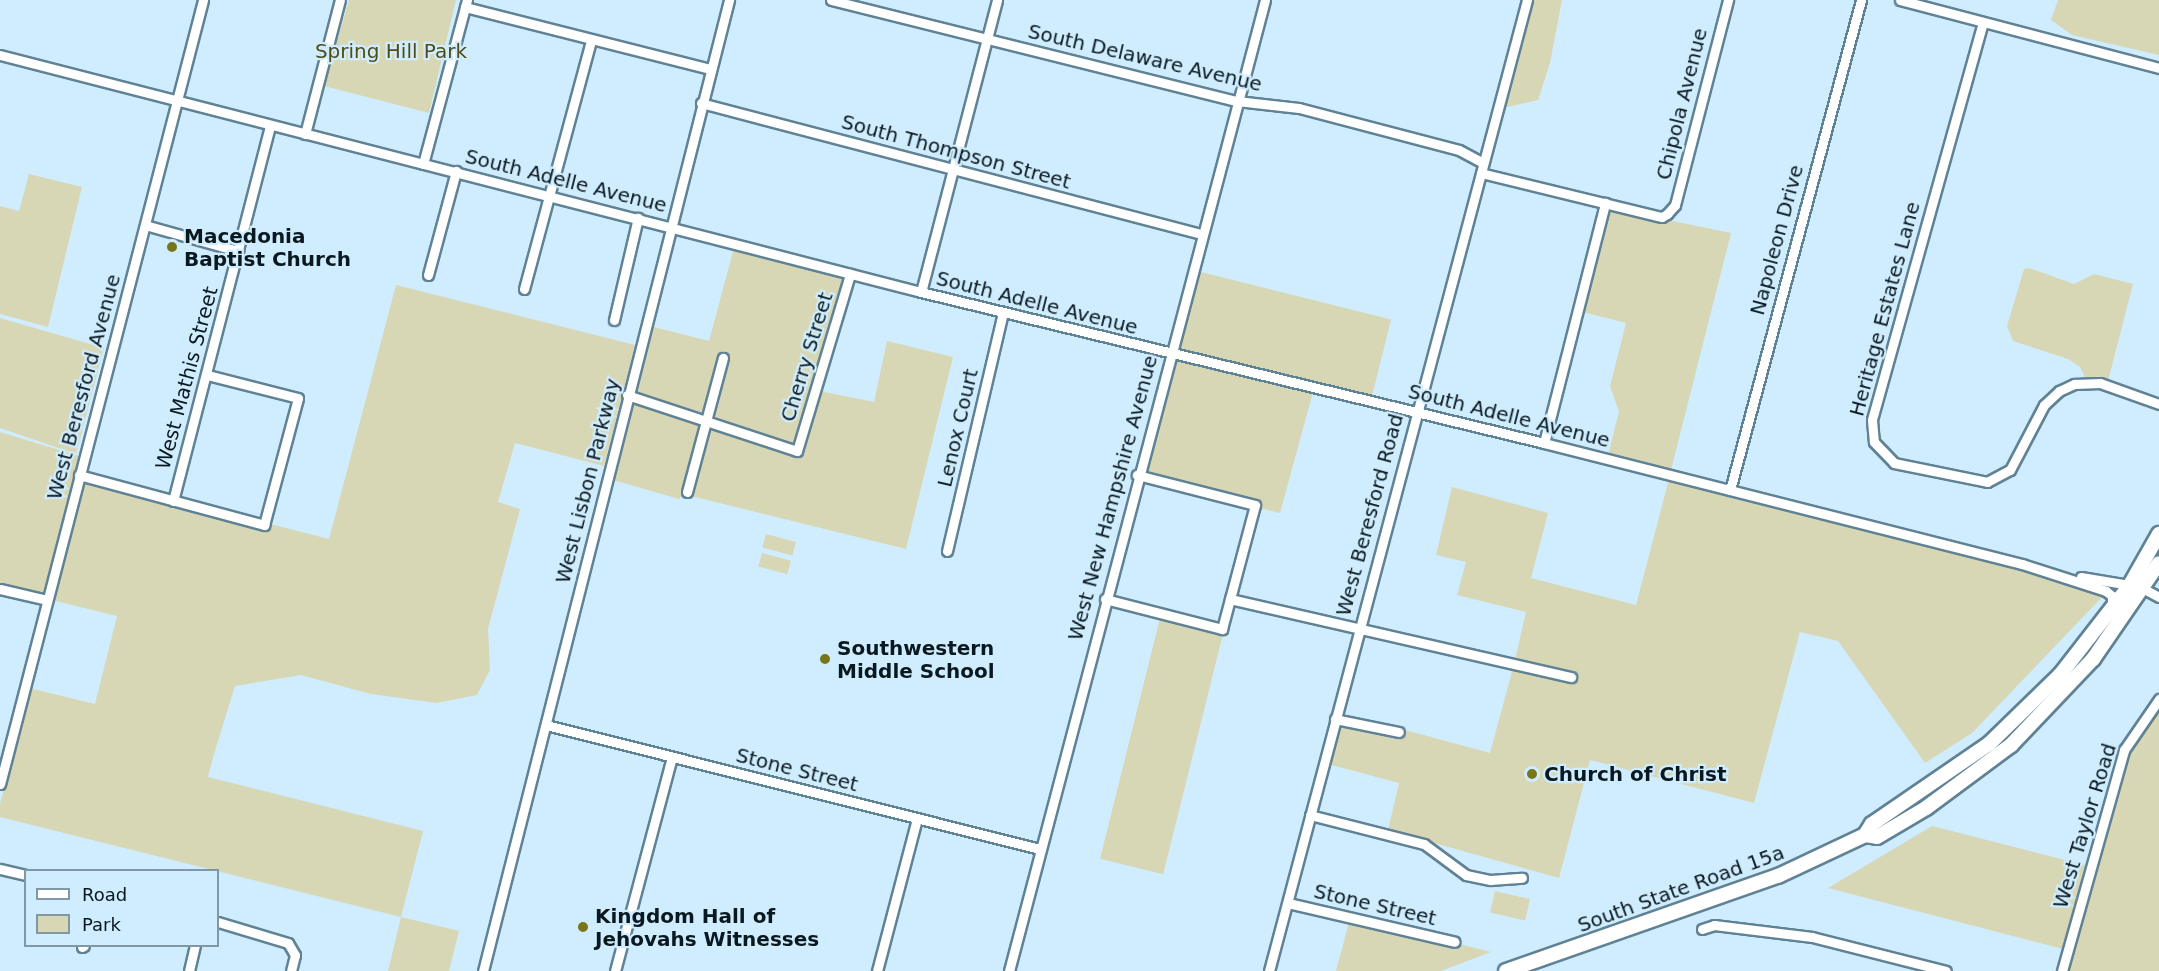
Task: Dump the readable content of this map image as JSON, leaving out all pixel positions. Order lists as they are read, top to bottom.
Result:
{
  "streets": {
    "highway": ["South State Road 15a"],
    "street": [
      "South Delaware Avenue",
      "Chipola Avenue",
      "South Thompson Street",
      "South Adelle Avenue",
      "Napoleon Drive",
      "Heritage Estates Lane",
      "Cherry Street",
      "West Mathis Street",
      "West Beresford Avenue",
      "Lenox Court",
      "West Lisbon Parkway",
      "West New Hampshire Avenue",
      "West Beresford Road",
      "Stone Street",
      "West Taylor Road"
    ]
  },
  "crossings": [
    ["South Delaware Avenue", "West New Hampshire Avenue"],
    ["South Delaware Avenue", "West Beresford Road"],
    ["South Thompson Street", "West Lisbon Parkway"],
    ["South Thompson Street", "West New Hampshire Avenue"],
    ["South Adelle Avenue", "Napoleon Drive"],
    ["South Adelle Avenue", "Cherry Street"],
    ["South Adelle Avenue", "West Mathis Street"],
    ["South Adelle Avenue", "West Beresford Avenue"],
    ["South Adelle Avenue", "Lenox Court"],
    ["South Adelle Avenue", "West Lisbon Parkway"],
    ["South Adelle Avenue", "West New Hampshire Avenue"],
    ["South Adelle Avenue", "West Beresford Road"],
    ["South Adelle Avenue", "South State Road 15a"],
    ["West Lisbon Parkway", "Stone Street"],
    ["West New Hampshire Avenue", "Stone Street"],
    ["West Beresford Road", "Stone Street"]
  ],
  "parks": ["Spring Hill Park"],
  "places": [
    "Macedonia Baptist Church",
    "Southwestern Middle School",
    "Church of Christ",
    "Kingdom Hall of Jehovahs Witnesses"
  ],
  "legend": ["Road", "Park"]
}
